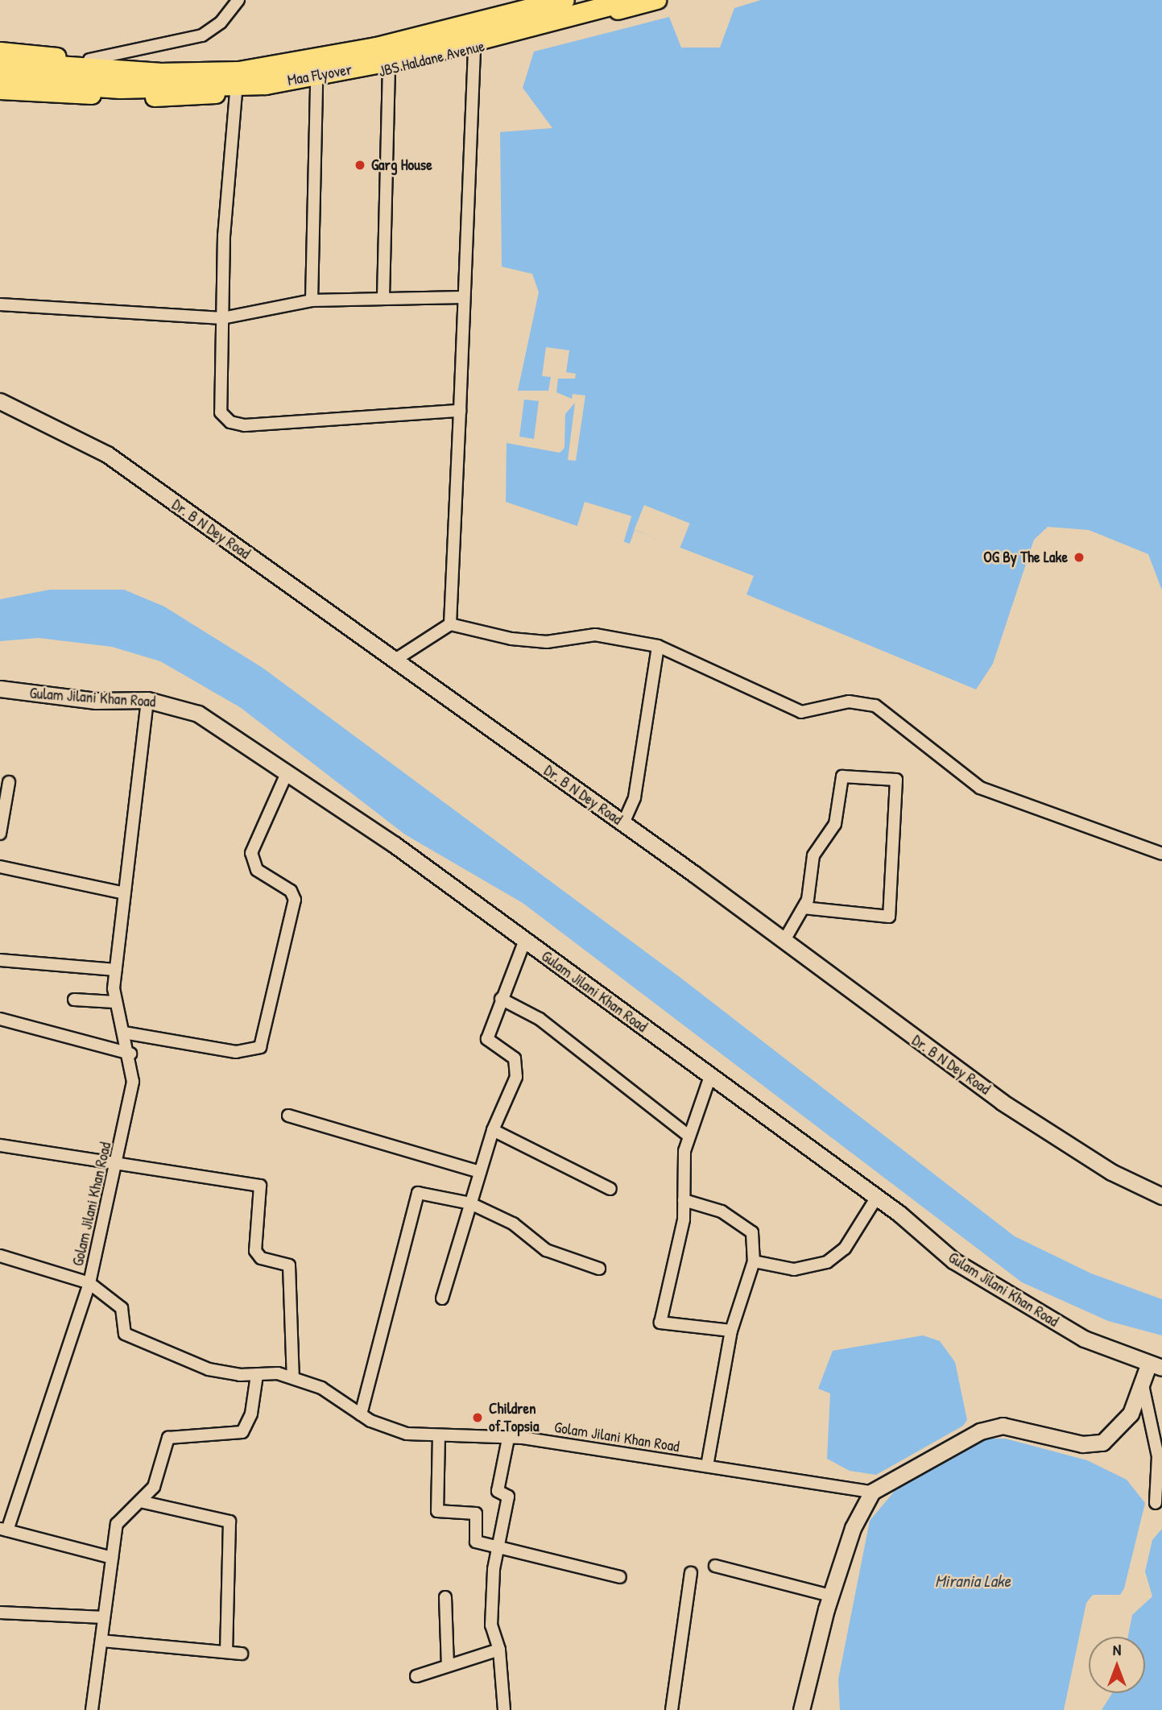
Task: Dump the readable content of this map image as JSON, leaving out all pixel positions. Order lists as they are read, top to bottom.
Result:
{
  "streets": {
    "highway": ["Maa Flyover"],
    "main road": ["JBS Haldane Avenue"],
    "street": ["Dr. B N Dey Road", "Gulam Jilani Khan Road", "Golam Jilani Khan Road"]
  },
  "crossings": [
    ["Gulam Jilani Khan Road", "Golam Jilani Khan Road"]
  ],
  "water": ["Mirania Lake"],
  "places": ["Garg House", "OG By The Lake", "Children of Topsia"],
  "north": "top"
}
